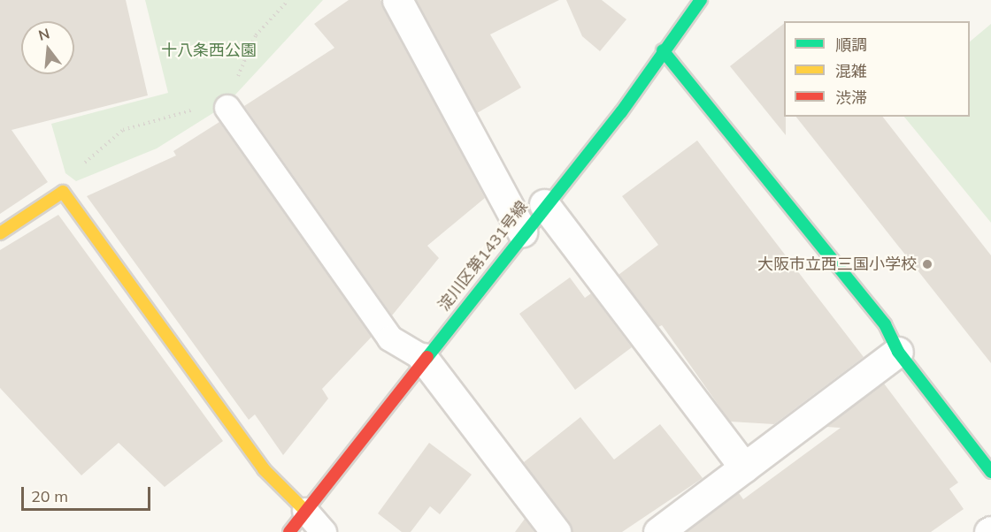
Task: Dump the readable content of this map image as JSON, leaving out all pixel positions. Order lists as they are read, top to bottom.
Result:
{
  "streets": {
    "street": ["淀川区第1431号線"]
  },
  "parks": ["十八条西公園"],
  "places": ["大阪市立西三国小学校"],
  "legend": ["順調", "混雑", "渋滞"],
  "scale_bar": "20 m",
  "north": "top"
}
